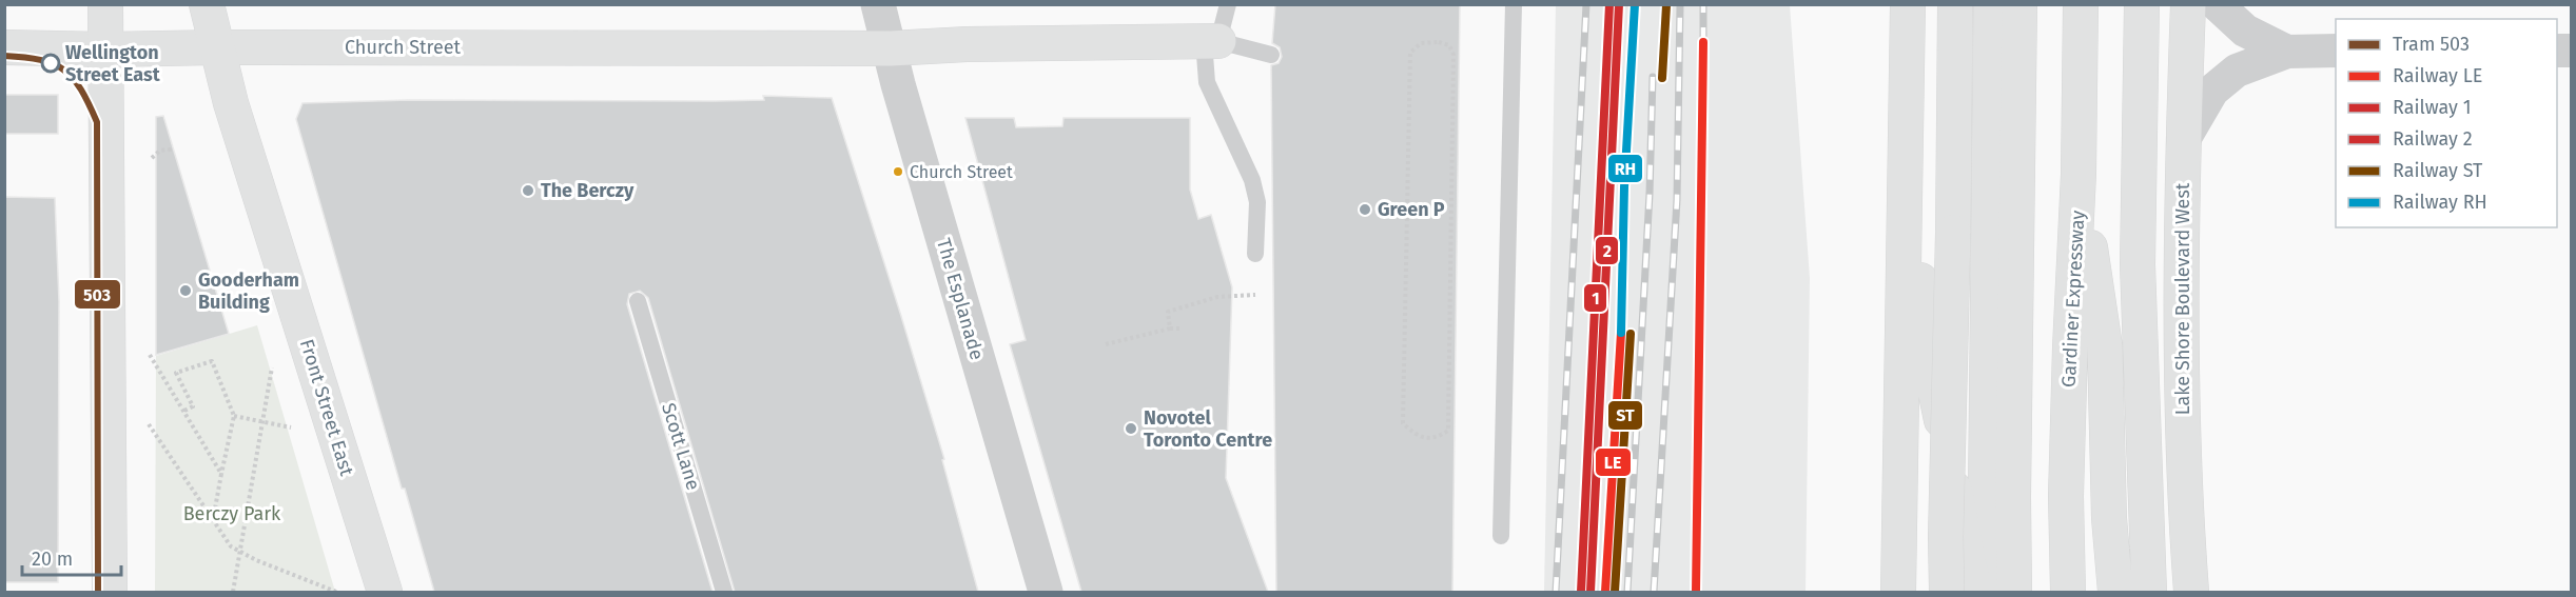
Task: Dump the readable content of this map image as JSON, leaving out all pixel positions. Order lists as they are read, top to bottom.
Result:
{
  "streets": {
    "main road": [
      "Church Street",
      "Gardiner Expressway",
      "Lake Shore Boulevard West",
      "Front Street East"
    ],
    "street": ["The Esplanade"],
    "lane": ["Scott Lane"]
  },
  "crossings": [
    ["Church Street", "The Esplanade"],
    ["Church Street", "Front Street East"]
  ],
  "parks": ["Berczy Park"],
  "places": [
    "Wellington Street East",
    "Church Street",
    "The Berczy",
    "Green P",
    "Gooderham Building",
    "Novotel Toronto Centre"
  ],
  "lines": [
    "rail line 1",
    "rail line 2",
    "rail line RH",
    "rail line ST",
    "rail line LE",
    "tram line 503"
  ],
  "legend": [
    "Tram 503",
    "Railway LE",
    "Railway 1",
    "Railway 2",
    "Railway ST",
    "Railway RH"
  ],
  "scale_bar": "20 m"
}
